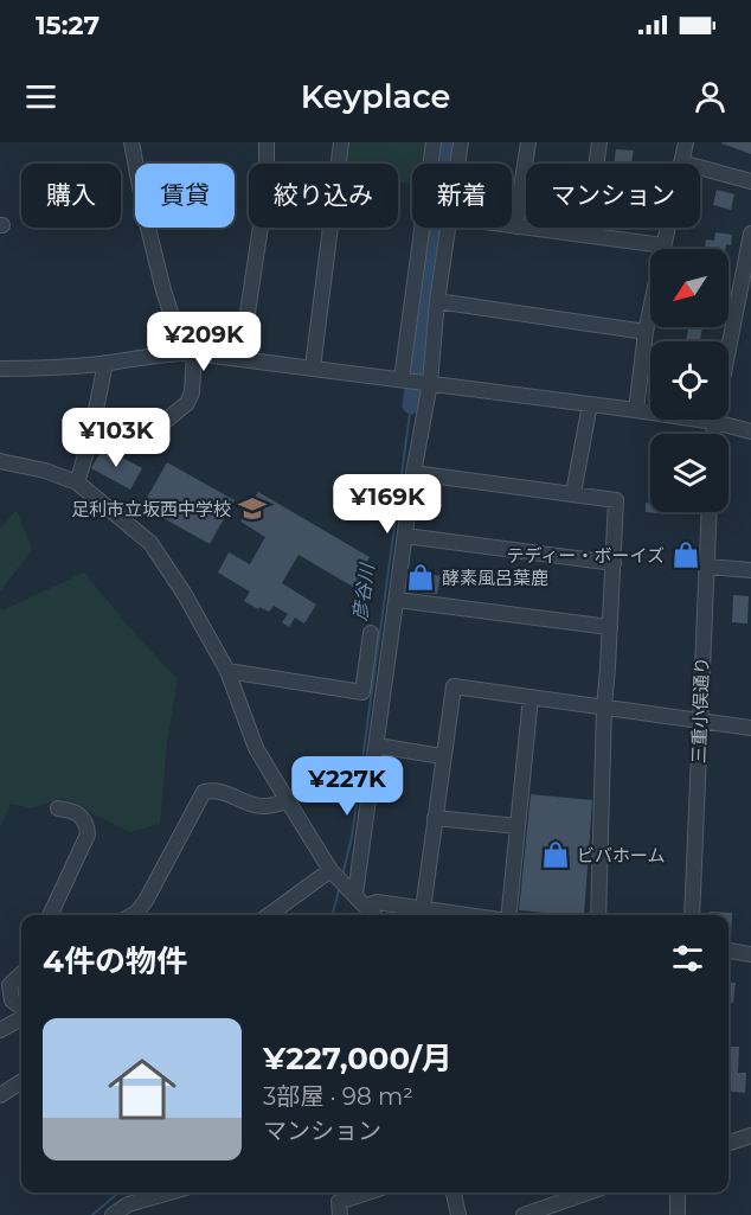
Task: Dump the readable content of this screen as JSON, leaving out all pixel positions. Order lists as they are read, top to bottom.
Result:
{
  "streets": {
    "street": ["三重小俣通り"]
  },
  "water": ["彦谷川"],
  "places": {
    "school or university": ["足利市立坂西中学校"],
    "shop": ["テディー・ボーイズ", "酵素風呂葉鹿", "ビバホーム"]
  },
  "north": "bottom left",
  "page": {
    "status": "15:27",
    "header": "Keyplace",
    "chip": [
      "購入",
      "賃貸",
      "絞り込み",
      "新着",
      "マンション"
    ],
    "price": [
      "¥209K",
      "¥103K",
      "¥169K",
      "¥227K"
    ],
    "heading": "4件の物件",
    "list": [
      {
        "name": "¥227,000/月",
        "note": "3部屋 · 98 m² · マンション"
      }
    ]
  }
}
